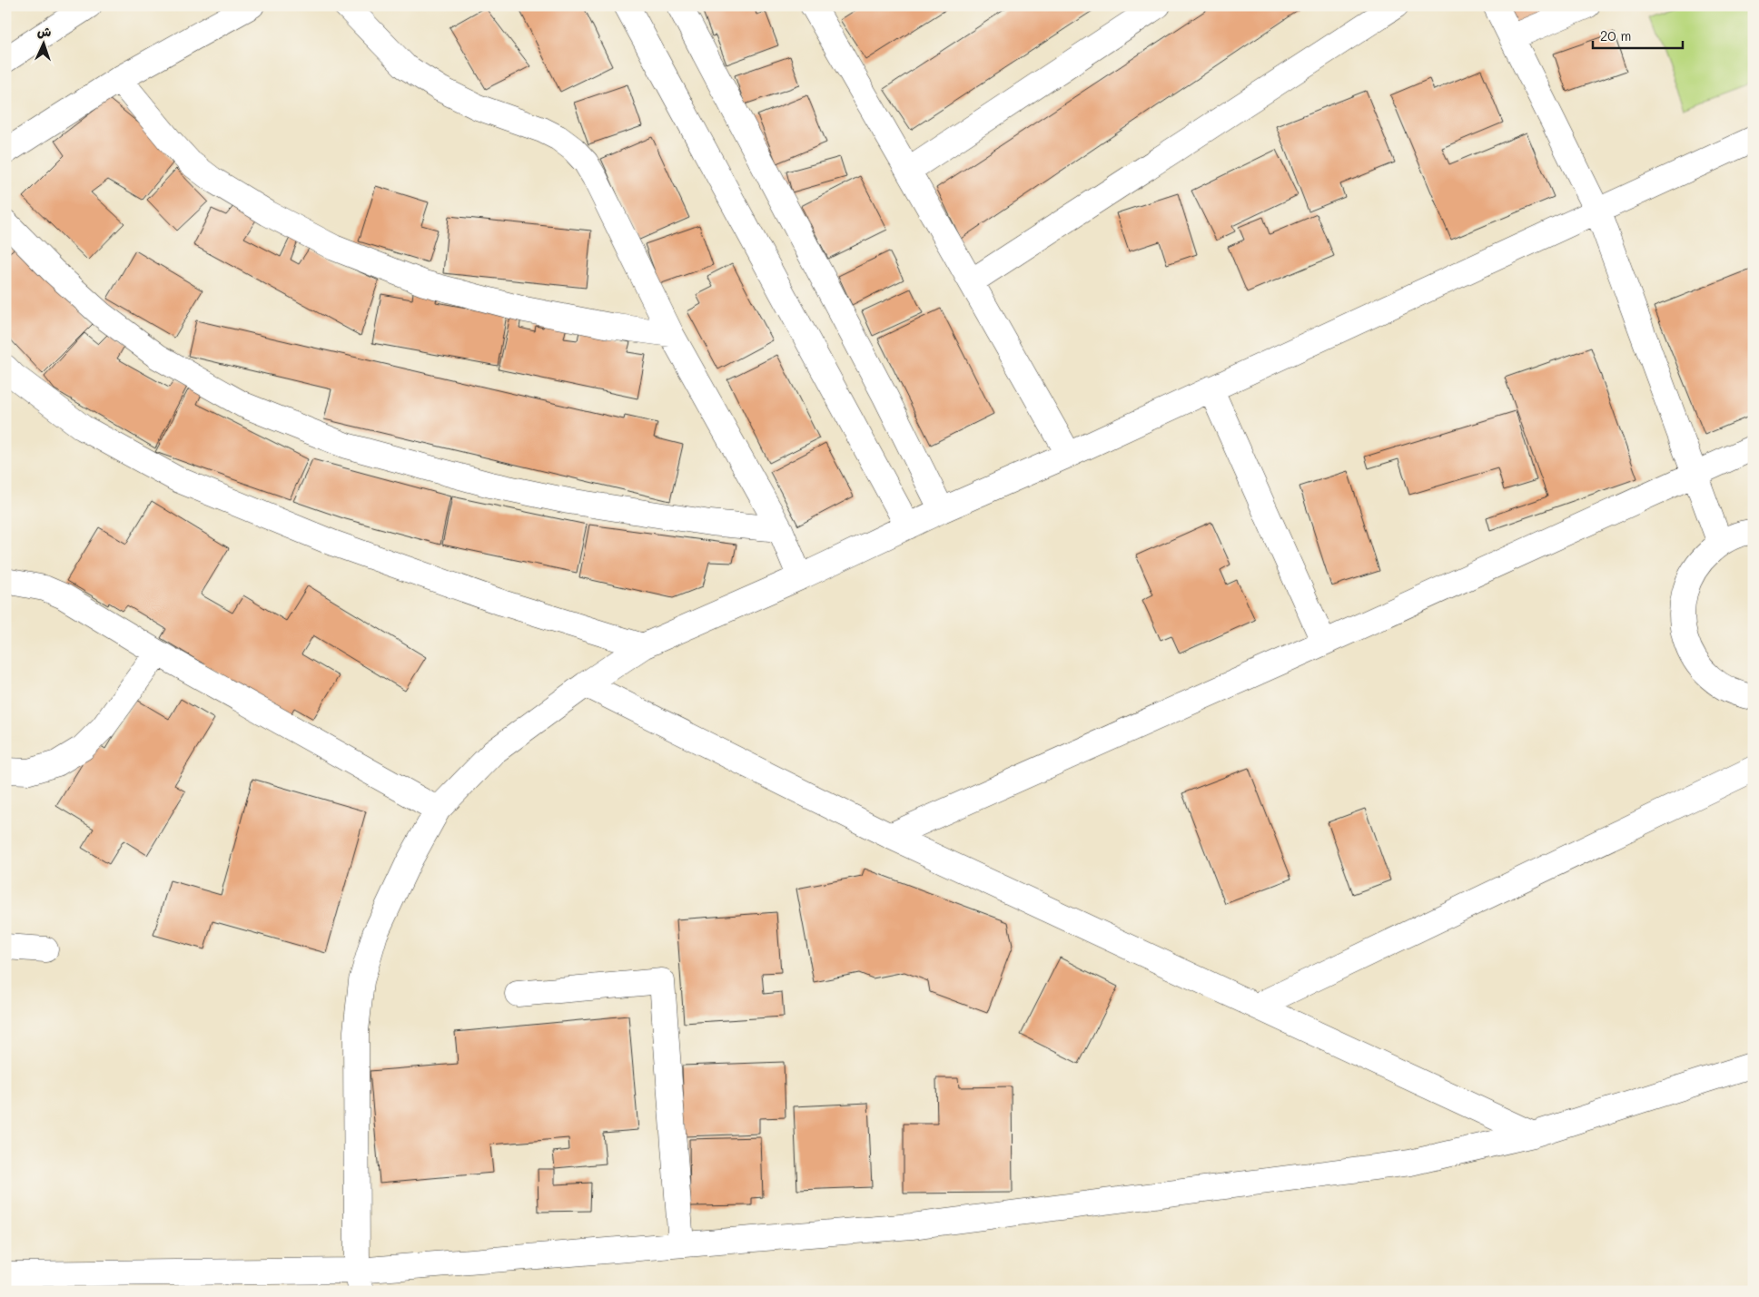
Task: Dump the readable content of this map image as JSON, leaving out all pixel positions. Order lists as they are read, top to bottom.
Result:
{
  "scale_bar": "20 m",
  "north": "top"
}
